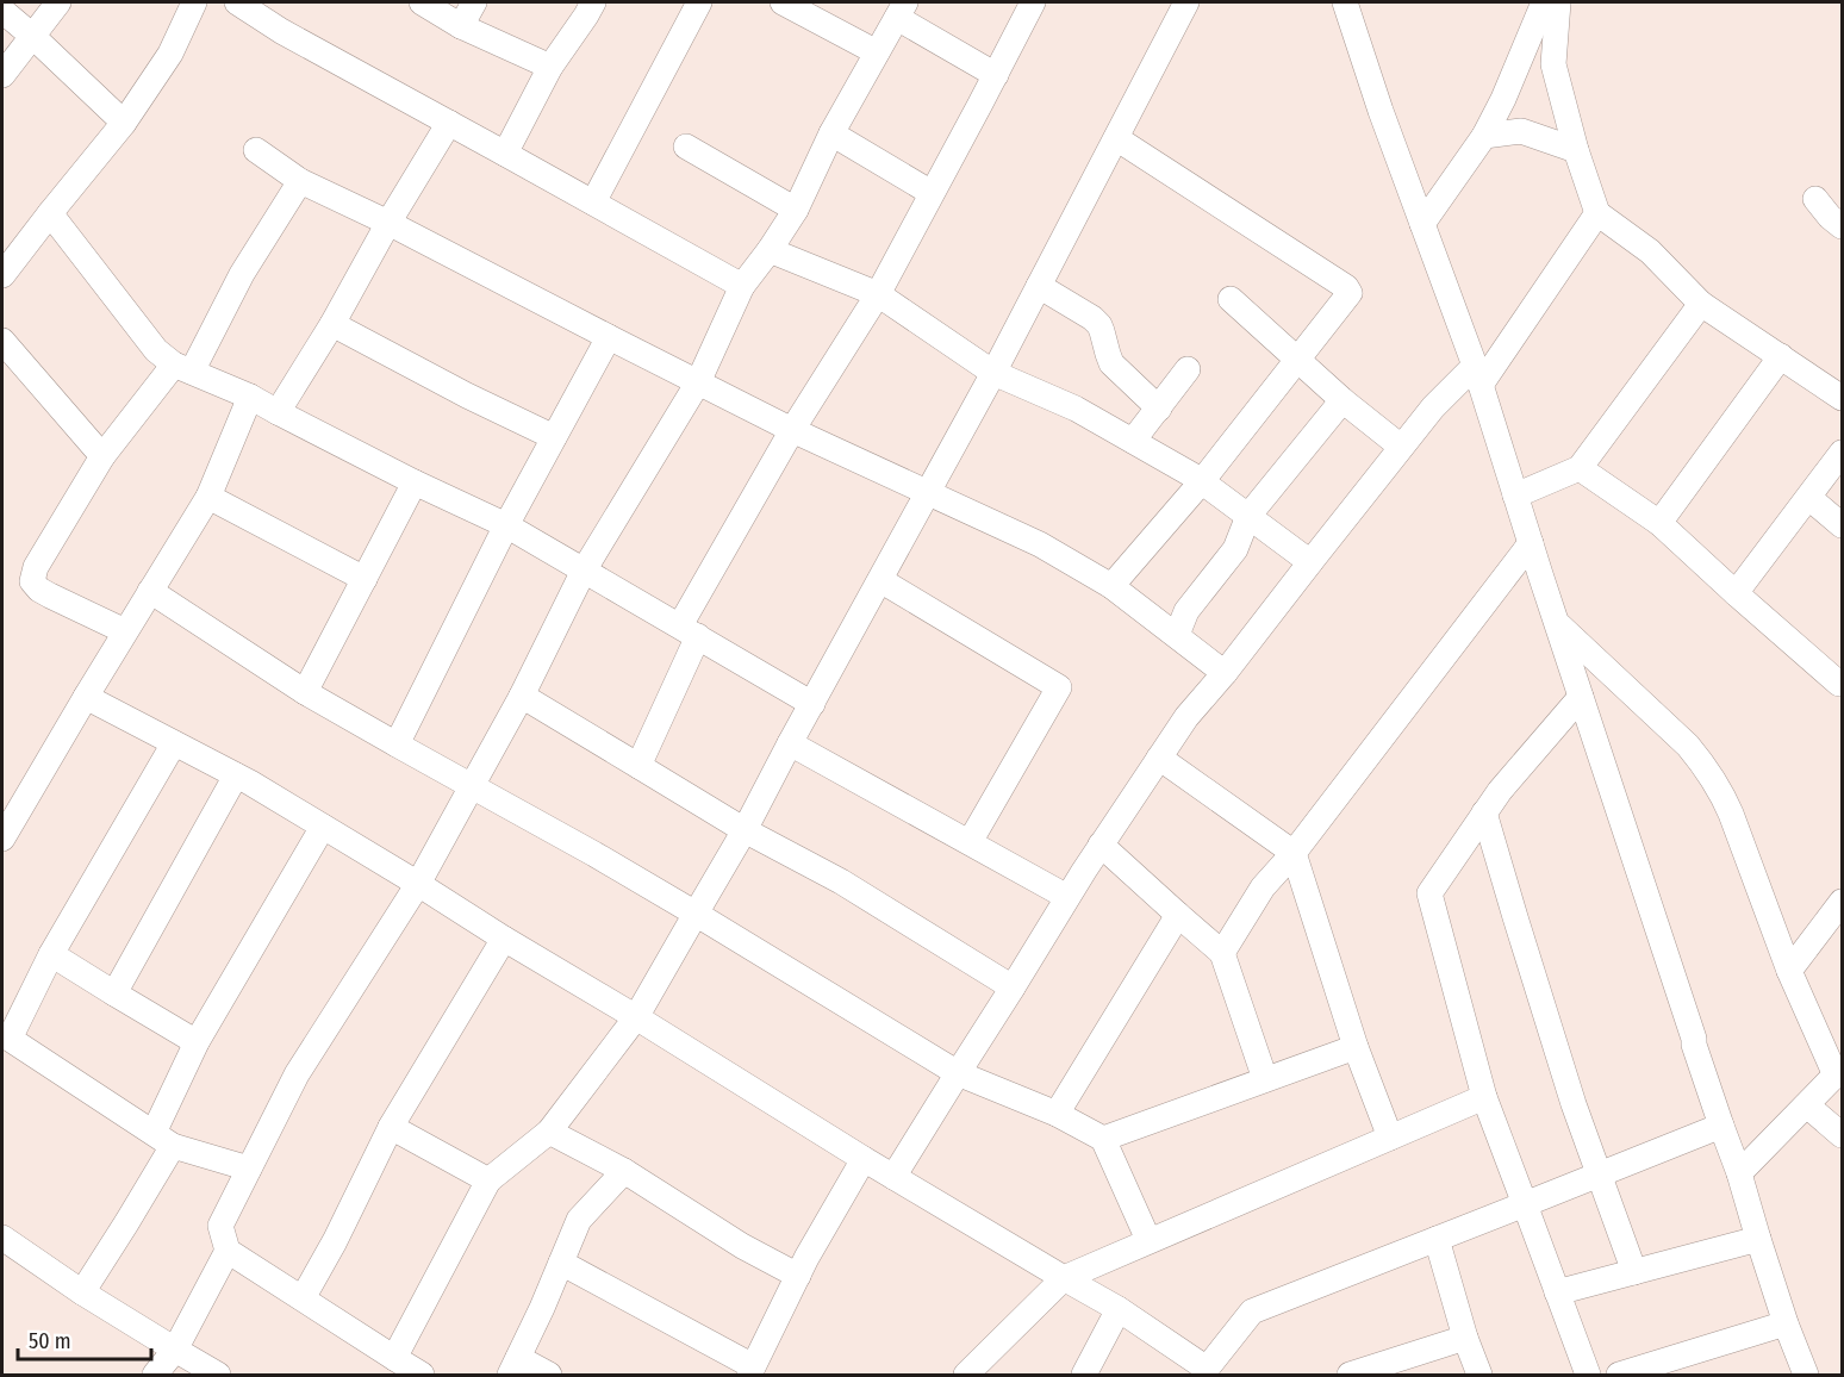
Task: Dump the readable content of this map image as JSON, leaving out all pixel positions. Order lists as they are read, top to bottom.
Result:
{
  "scale_bar": "50 m"
}
